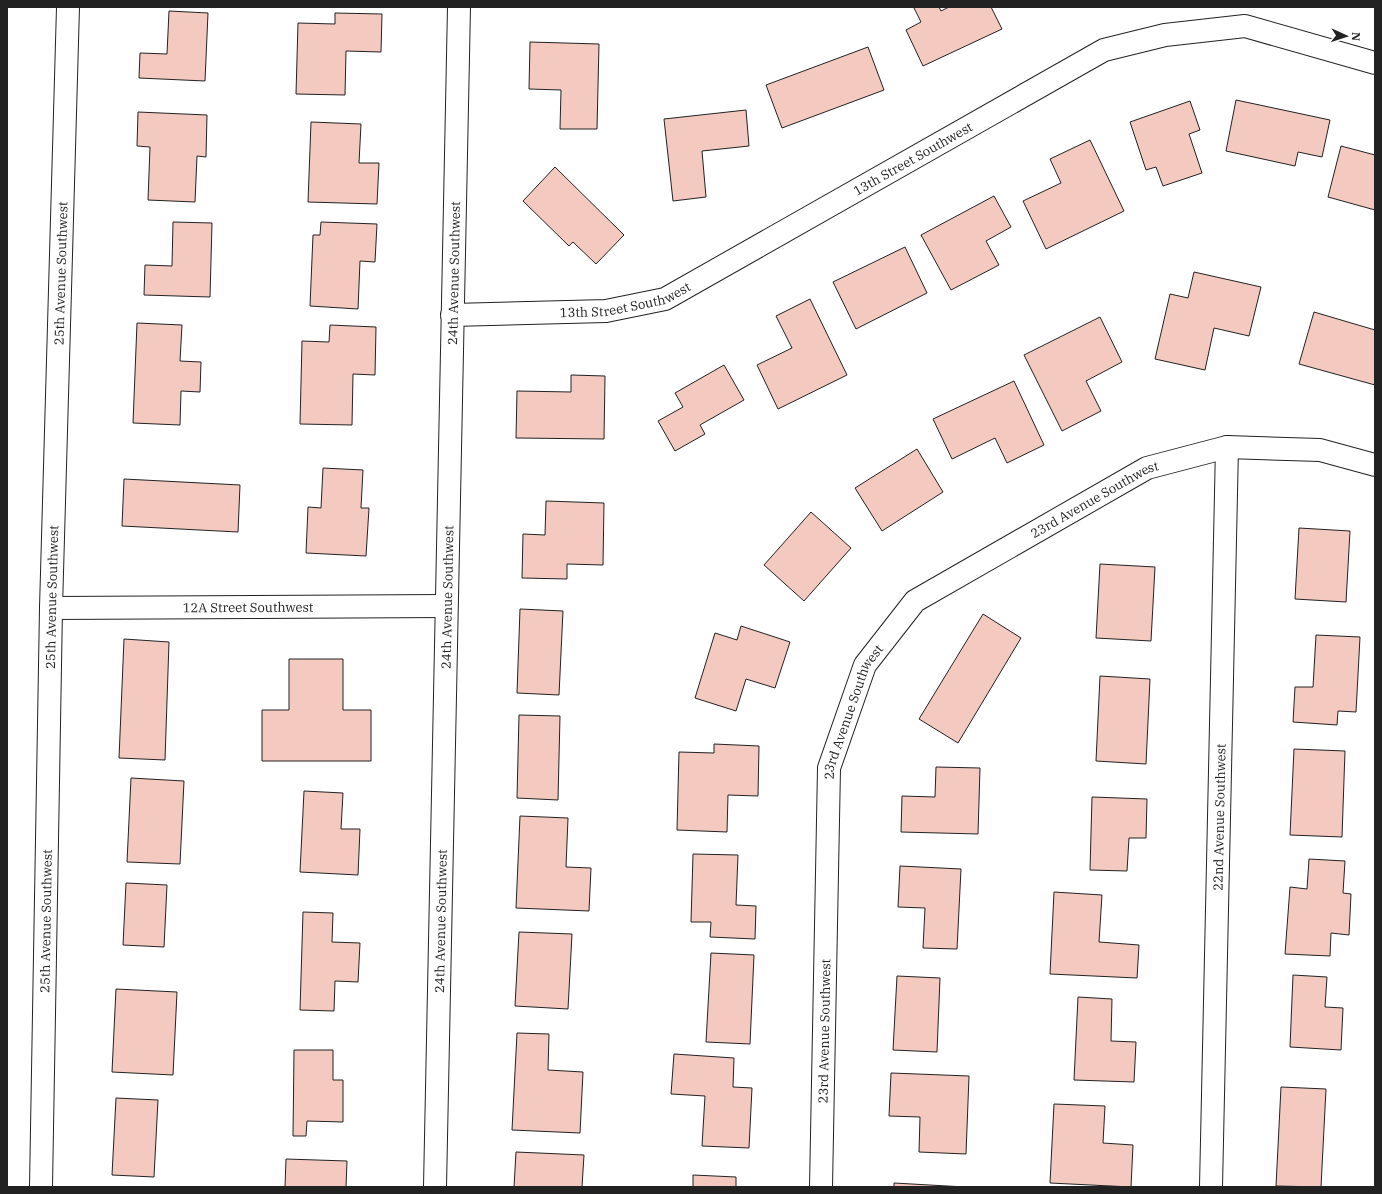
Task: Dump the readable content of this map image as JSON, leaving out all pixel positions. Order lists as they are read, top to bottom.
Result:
{
  "streets": {
    "street": [
      "13th Street Southwest",
      "25th Avenue Southwest",
      "24th Avenue Southwest",
      "23rd Avenue Southwest",
      "12A Street Southwest",
      "22nd Avenue Southwest"
    ]
  },
  "crossings": [
    ["13th Street Southwest", "24th Avenue Southwest"],
    ["25th Avenue Southwest", "12A Street Southwest"],
    ["24th Avenue Southwest", "12A Street Southwest"],
    ["23rd Avenue Southwest", "22nd Avenue Southwest"]
  ],
  "north": "right"
}
